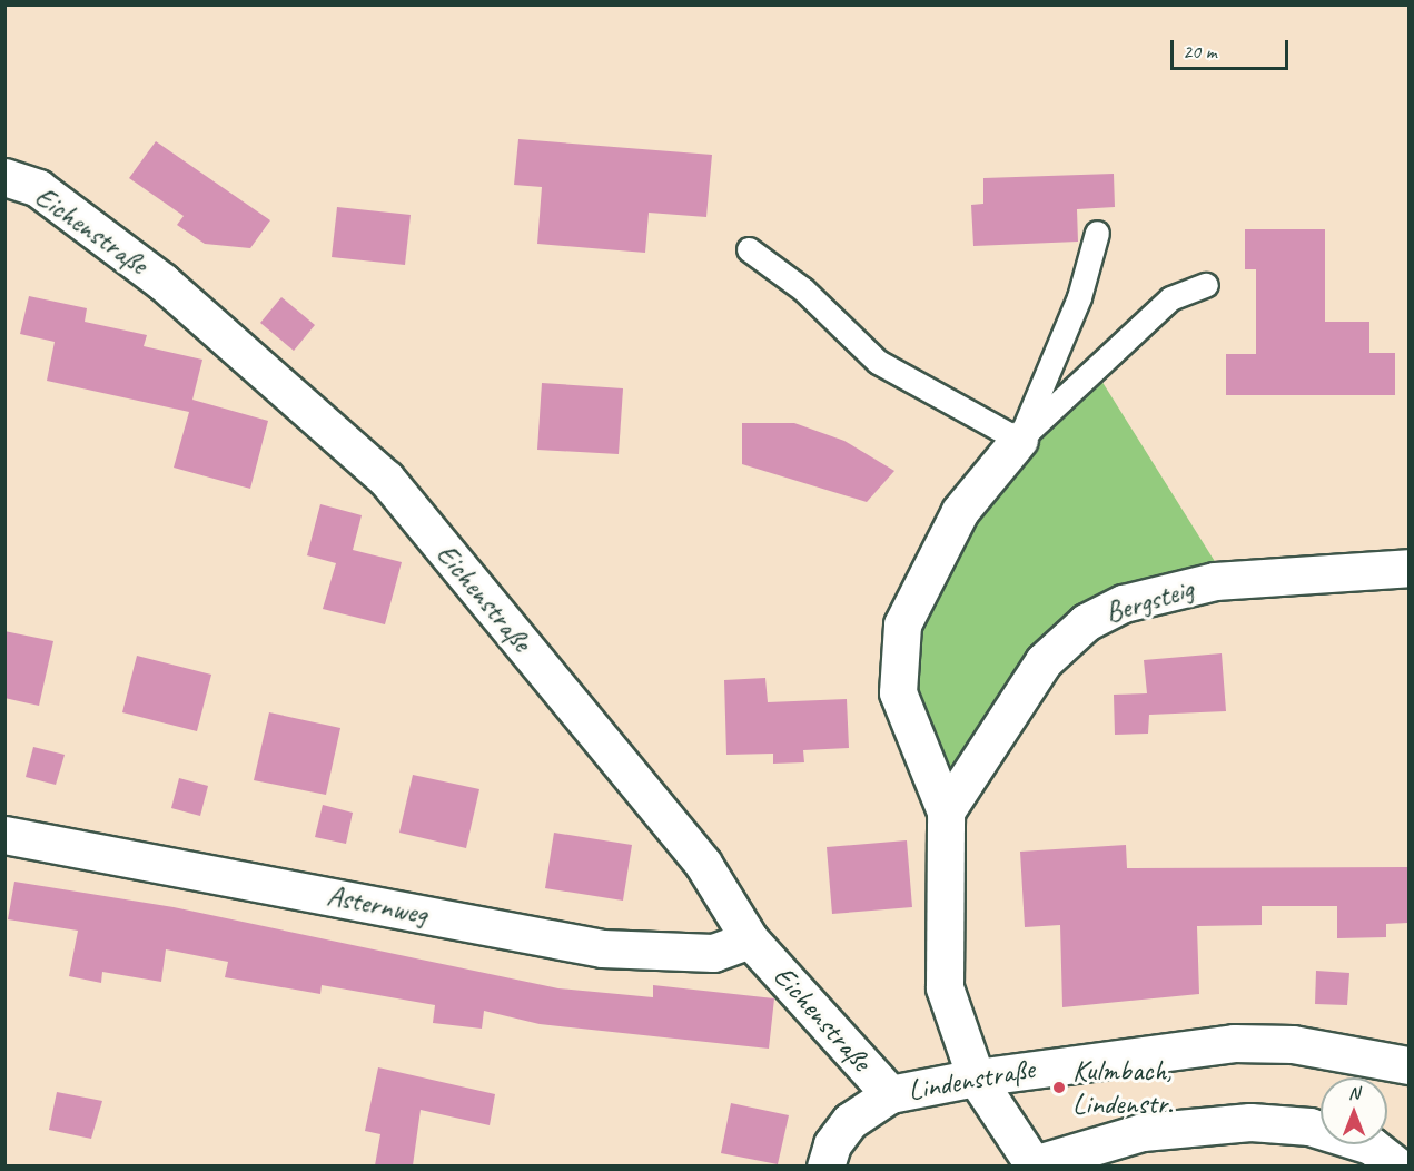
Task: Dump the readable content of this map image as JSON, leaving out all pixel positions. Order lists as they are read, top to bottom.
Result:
{
  "streets": {
    "street": [
      "Eichenstraße",
      "Bergsteig",
      "Asternweg",
      "Lindenstraße"
    ]
  },
  "crossings": [
    ["Eichenstraße", "Asternweg"],
    ["Eichenstraße", "Lindenstraße"]
  ],
  "places": ["Kulmbach, Lindenstr."],
  "scale_bar": "20 m",
  "north": "top"
}
